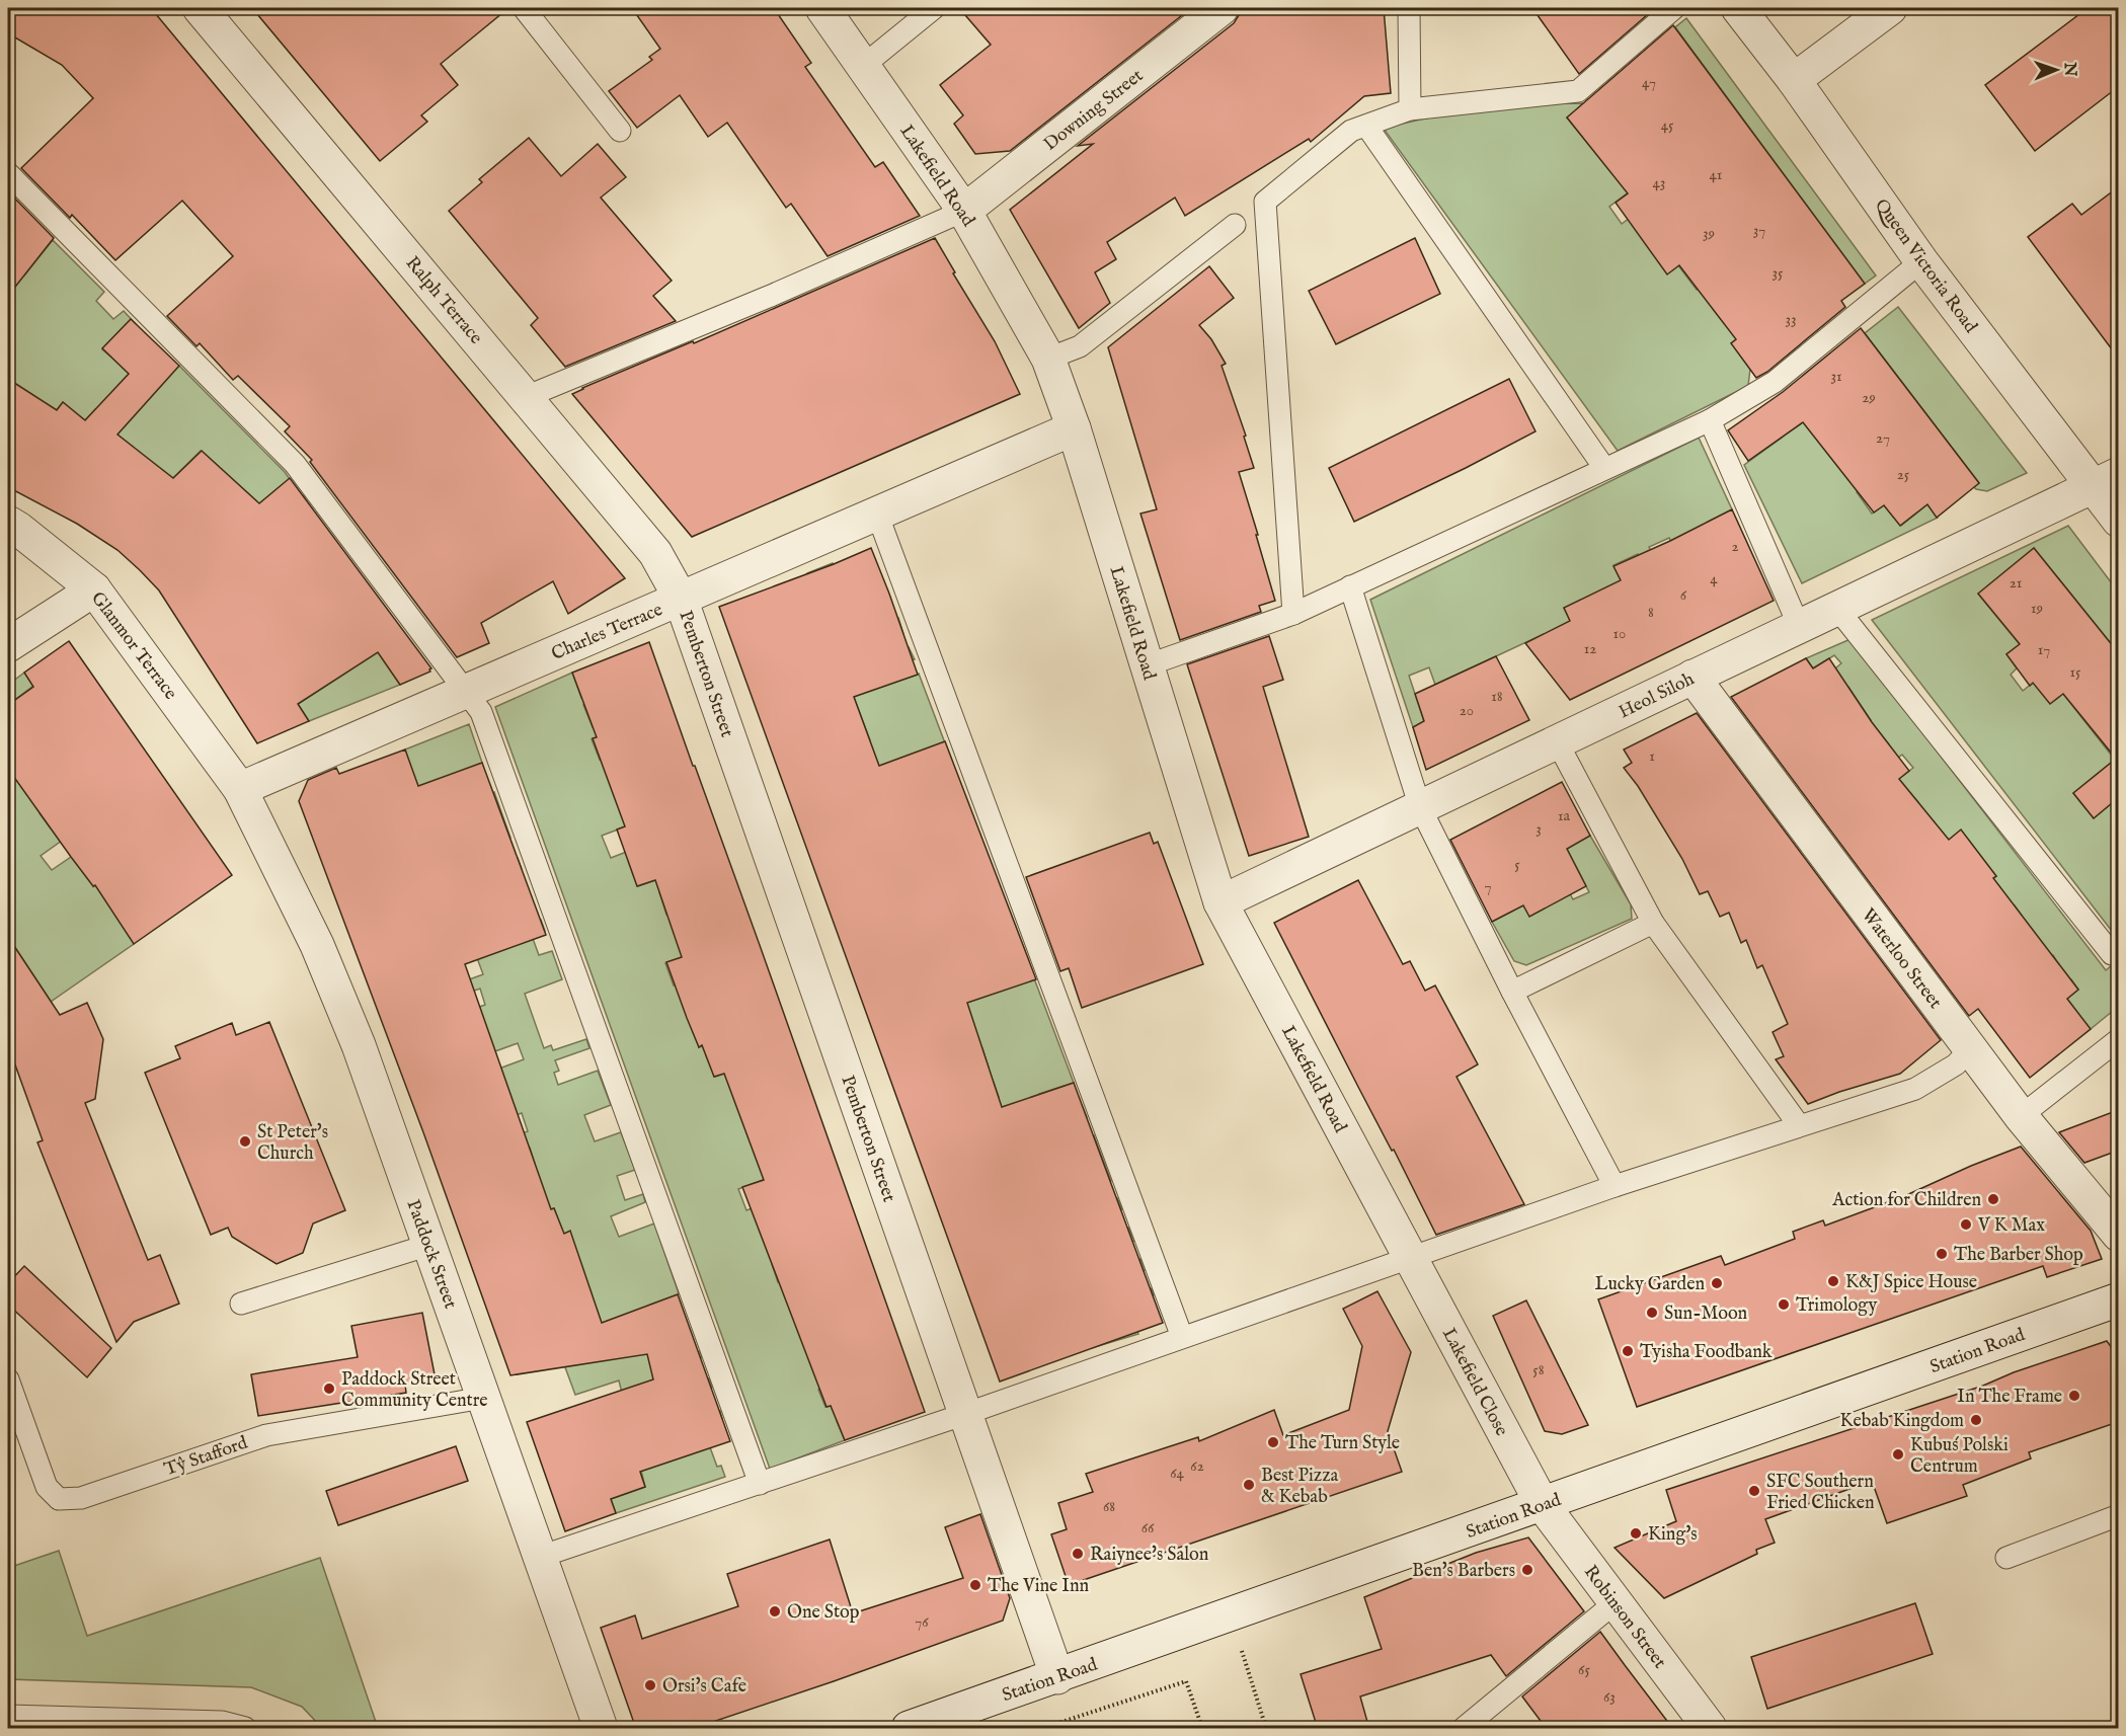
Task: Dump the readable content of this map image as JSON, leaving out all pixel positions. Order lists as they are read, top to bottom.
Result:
{
  "streets": {
    "street": [
      "Downing Street",
      "Lakefield Road",
      "Queen Victoria Road",
      "Ralph Terrace",
      "Charles Terrace",
      "Glanmor Terrace",
      "Pemberton Street",
      "Heol Siloh",
      "Waterloo Street",
      "Paddock Street",
      "Station Road",
      "Lakefield Close",
      "Robinson Street"
    ],
    "lane": ["Tŷ Stafford"]
  },
  "crossings": [
    ["Downing Street", "Lakefield Road"],
    ["Lakefield Road", "Charles Terrace"],
    ["Lakefield Road", "Heol Siloh"],
    ["Lakefield Road", "Lakefield Close"],
    ["Queen Victoria Road", "Heol Siloh"],
    ["Ralph Terrace", "Charles Terrace"],
    ["Ralph Terrace", "Pemberton Street"],
    ["Charles Terrace", "Glanmor Terrace"],
    ["Charles Terrace", "Pemberton Street"],
    ["Charles Terrace", "Paddock Street"],
    ["Glanmor Terrace", "Paddock Street"],
    ["Pemberton Street", "Station Road"],
    ["Heol Siloh", "Waterloo Street"],
    ["Paddock Street", "Tŷ Stafford"],
    ["Station Road", "Lakefield Close"],
    ["Station Road", "Robinson Street"],
    ["Lakefield Close", "Robinson Street"]
  ],
  "places": [
    "St Peter's Church",
    "Action for Children",
    "V K Max",
    "The Barber Shop",
    "K&J Spice House",
    "Lucky Garden",
    "Trimology",
    "Sun-Moon",
    "Tyisha Foodbank",
    "Paddock Street Community Centre",
    "In The Frame",
    "Kebab Kingdom",
    "The Turn Style",
    "Kubuś Polski Centrum",
    "Best Pizza & Kebab",
    "SFC Southern Fried Chicken",
    "King's",
    "Raiynee's Salon",
    "Ben's Barbers",
    "The Vine Inn",
    "One Stop",
    "Orsi's Cafe"
  ],
  "house_numbers": [
    "47",
    "45",
    "41",
    "43",
    "37",
    "39",
    "35",
    "33",
    "31",
    "29",
    "27",
    "25",
    "2",
    "4",
    "21",
    "6",
    "19",
    "8",
    "10",
    "12",
    "17",
    "15",
    "18",
    "20",
    "1",
    "1a",
    "3",
    "5",
    "7",
    "58",
    "62",
    "64",
    "68",
    "66",
    "76",
    "65",
    "63"
  ],
  "north": "right"
}
